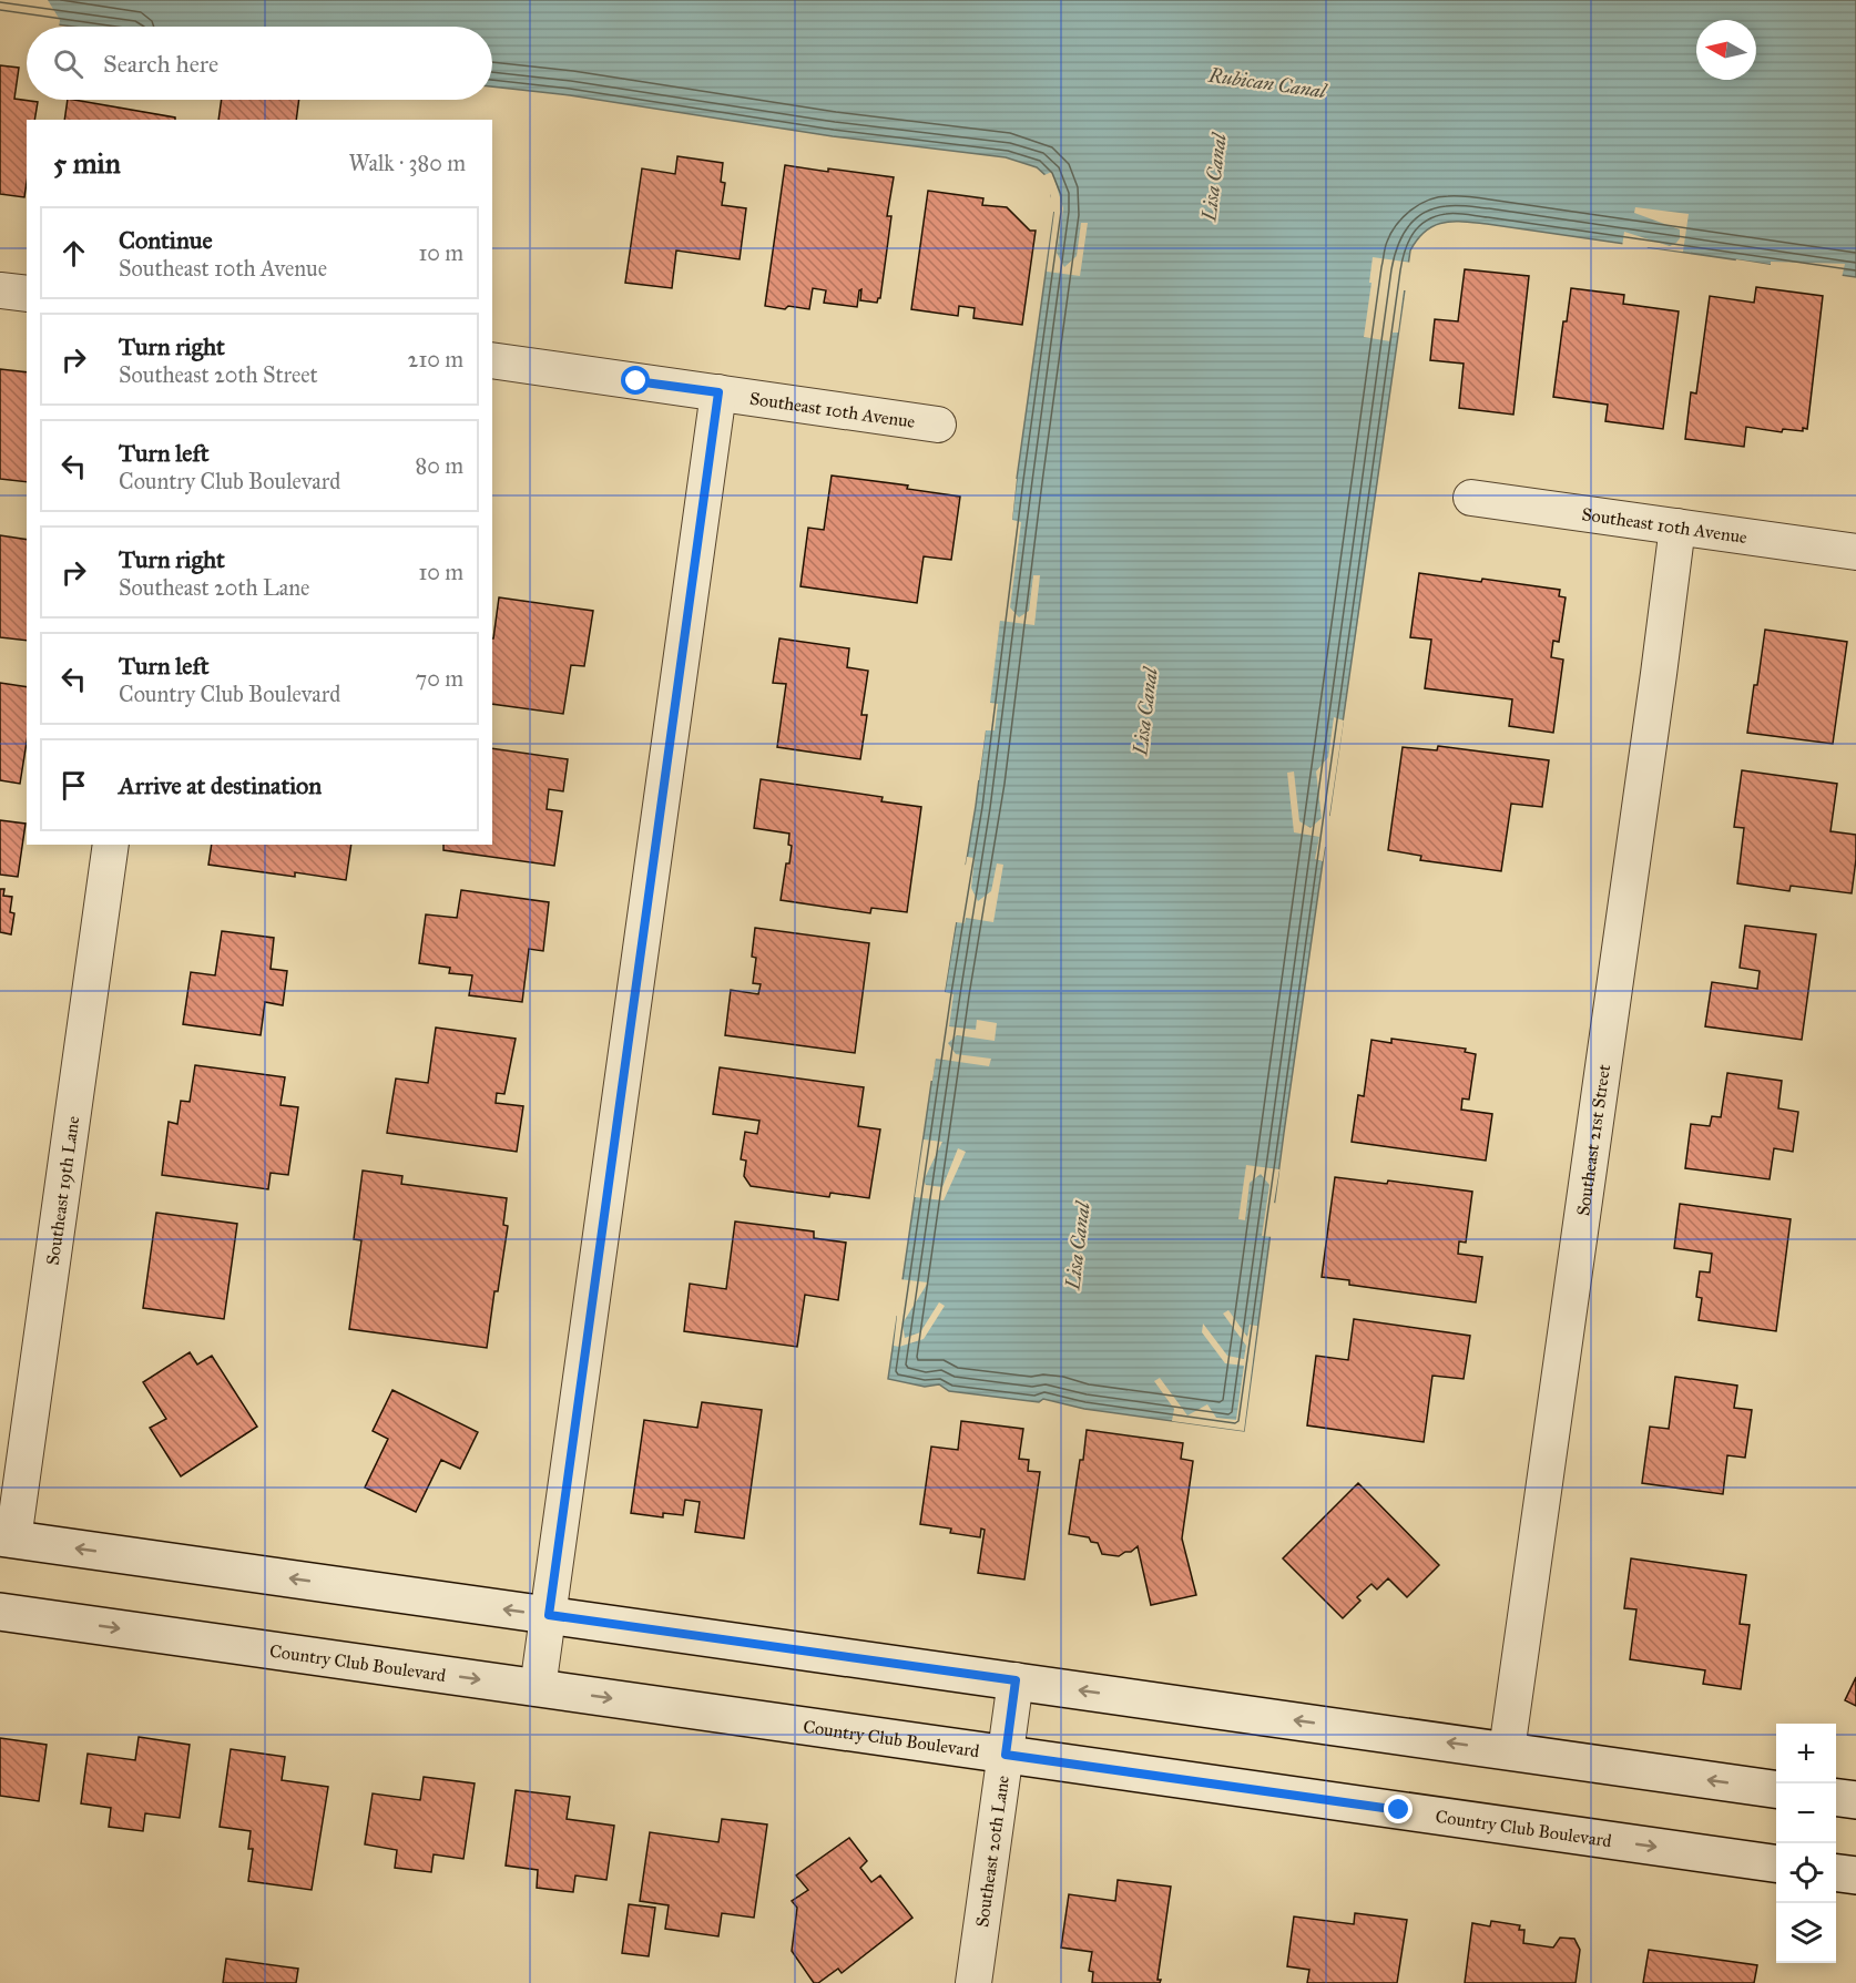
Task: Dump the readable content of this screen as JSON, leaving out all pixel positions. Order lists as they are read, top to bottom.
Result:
{
  "streets": {
    "main road": ["Country Club Boulevard"],
    "street": [
      "Southeast 10th Avenue",
      "Southeast 21st Street",
      "Southeast 19th Lane",
      "Southeast 20th Lane"
    ]
  },
  "crossings": [
    ["Southeast 10th Avenue", "Southeast 21st Street"],
    ["Country Club Boulevard", "Southeast 20th Lane"]
  ],
  "water": ["Rubican Canal", "Lisa Canal"],
  "north": "left",
  "page": {
    "search": "Search here",
    "heading": ["5 min", "Walk · 380 m"],
    "list": [
      ["Continue", "Southeast 10th Avenue", "10 m"],
      ["Turn right", "Southeast 20th Street", "210 m"],
      ["Turn left", "Country Club Boulevard", "80 m"],
      ["Turn right", "Southeast 20th Lane", "10 m"],
      ["Turn left", "Country Club Boulevard", "70 m"],
      "Arrive at destination"
    ],
    "map_buttons": ["+", "−"]
  }
}
